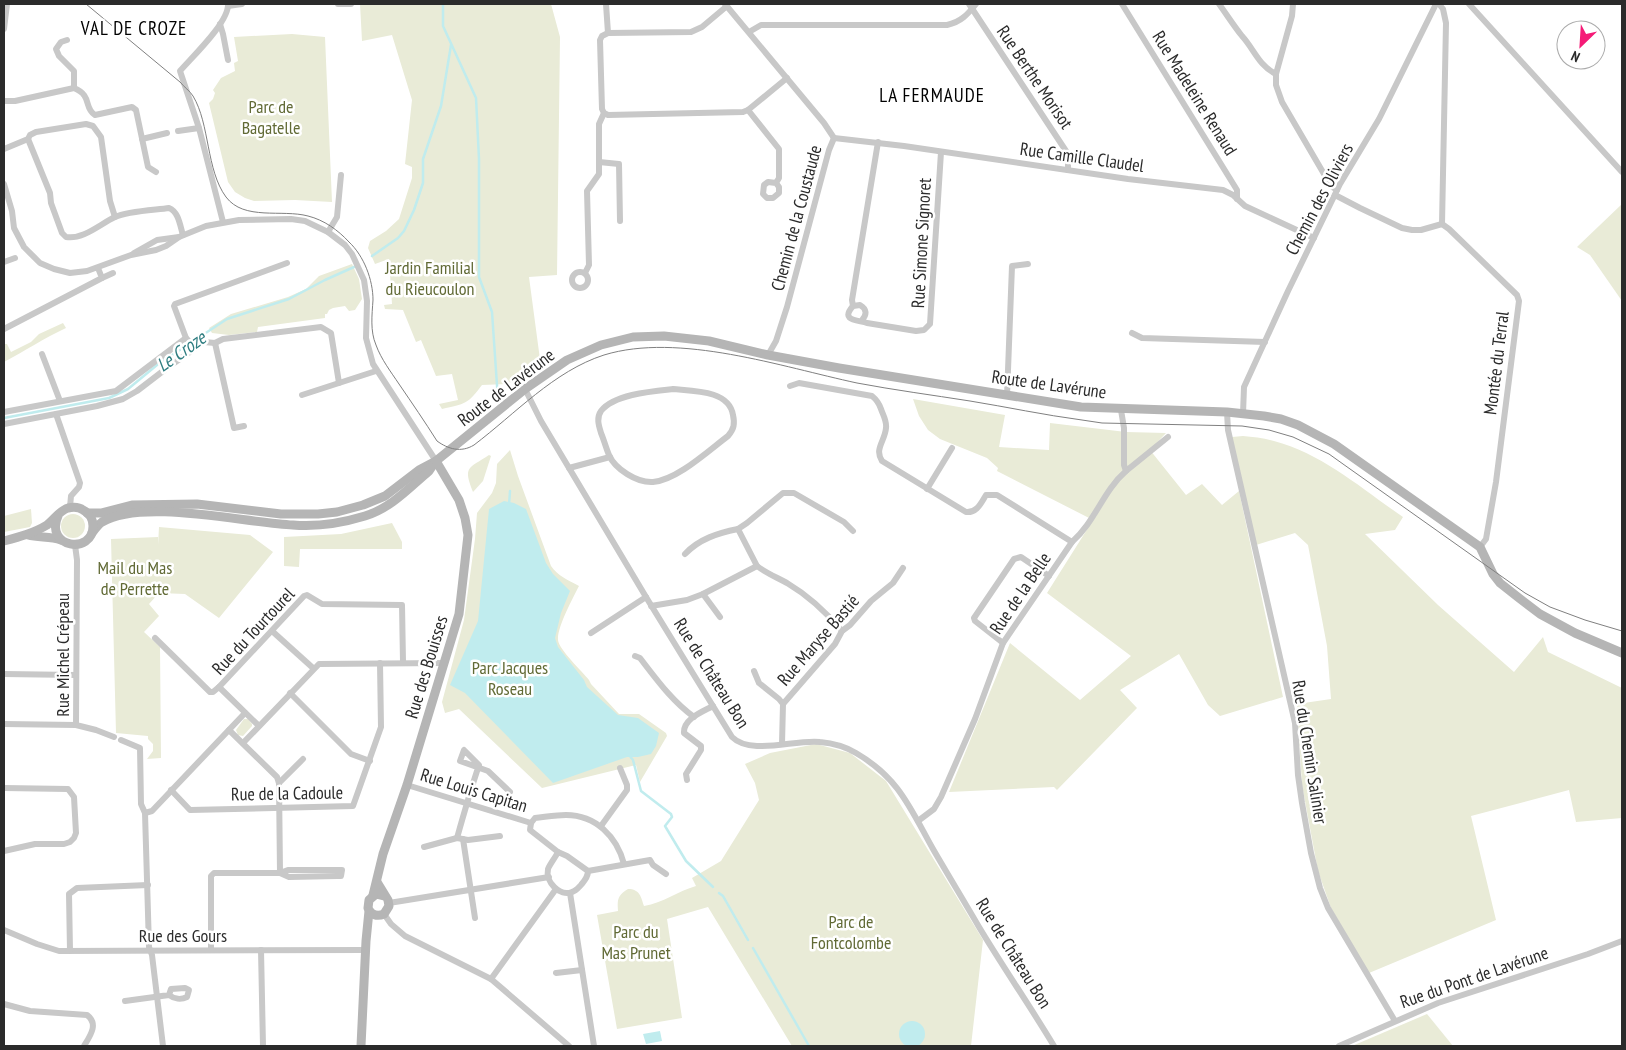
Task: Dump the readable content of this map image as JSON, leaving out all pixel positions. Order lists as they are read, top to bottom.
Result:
{
  "streets": {
    "main road": ["Route de Lavérune", "Rue des Bouisses"],
    "street": [
      "Rue Berthe Morisot",
      "Rue Madeleine Renaud",
      "Rue Camille Claudel",
      "Chemin des Oliviers",
      "Chemin de la Coustaude",
      "Rue Simone Signoret",
      "Montée du Terral",
      "Rue de la Belle",
      "Rue du Tourtourel",
      "Rue Maryse Bastié",
      "Rue Michel Crépeau",
      "Rue de Château Bon",
      "Rue du Chemin Salinier",
      "Rue Louis Capitan",
      "Rue de la Cadoule",
      "Rue des Gours",
      "Rue du Pont de Lavérune"
    ]
  },
  "crossings": [
    ["Rue Berthe Morisot", "Rue Camille Claudel"],
    ["Rue Madeleine Renaud", "Rue Camille Claudel"],
    ["Rue Camille Claudel", "Chemin des Oliviers"],
    ["Rue Camille Claudel", "Chemin de la Coustaude"],
    ["Rue Camille Claudel", "Rue Simone Signoret"],
    ["Chemin des Oliviers", "Route de Lavérune"],
    ["Chemin de la Coustaude", "Route de Lavérune"],
    ["Montée du Terral", "Route de Lavérune"],
    ["Route de Lavérune", "Rue Michel Crépeau"],
    ["Route de Lavérune", "Rue des Bouisses"],
    ["Route de Lavérune", "Rue de Château Bon"],
    ["Route de Lavérune", "Rue du Chemin Salinier"],
    ["Rue de la Belle", "Rue de Château Bon"],
    ["Rue Maryse Bastié", "Rue de Château Bon"],
    ["Rue des Bouisses", "Rue Louis Capitan"],
    ["Rue du Chemin Salinier", "Rue du Pont de Lavérune"]
  ],
  "districts": ["VAL DE CROZE", "LA FERMAUDE"],
  "water": ["Le Croze"],
  "parks": [
    "Parc de Bagatelle",
    "Jardin Familial du Rieucoulon",
    "Mail du Mas de Perrette",
    "Parc Jacques Roseau",
    "Parc de Fontcolombe",
    "Parc du Mas Prunet"
  ],
  "north": "bottom left"
}
